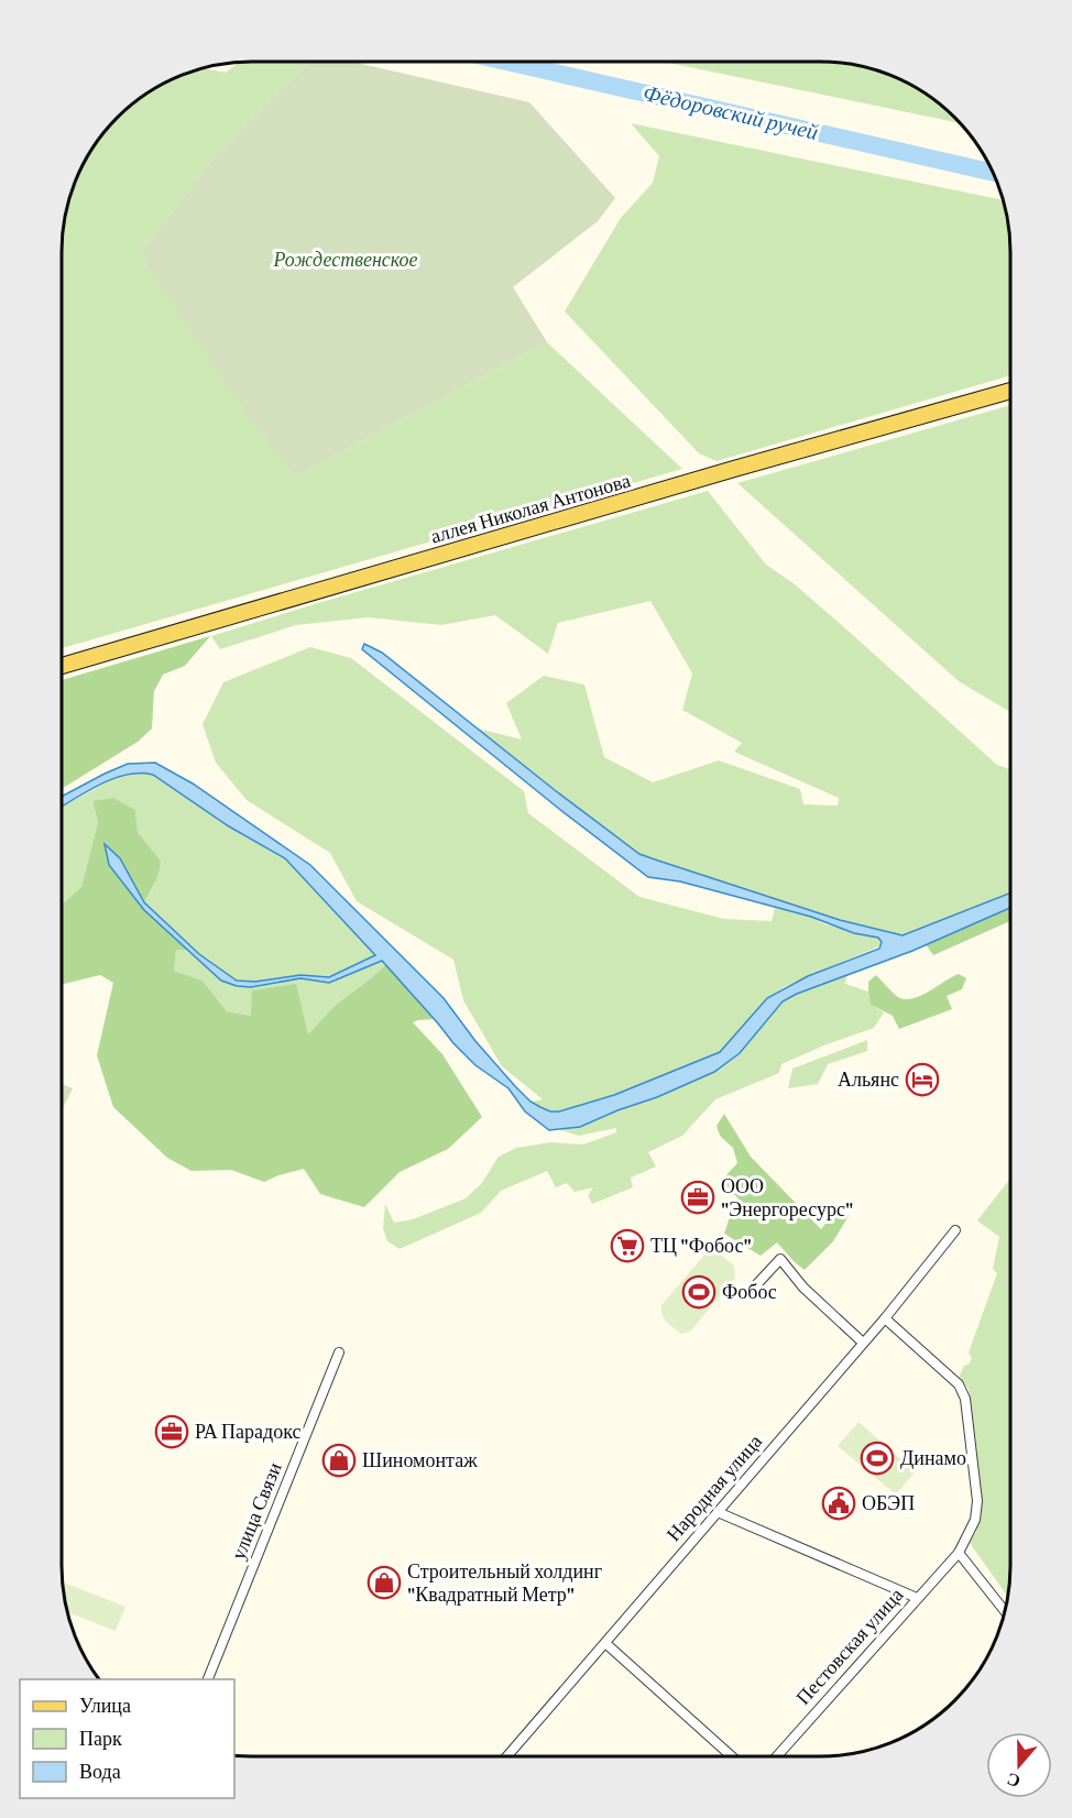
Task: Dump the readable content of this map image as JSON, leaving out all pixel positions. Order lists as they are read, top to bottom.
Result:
{
  "streets": {
    "main road": ["аллея Николая Антонова"],
    "street": ["Народная улица", "улица Связи", "Пестовская улица"]
  },
  "crossings": [
    ["Народная улица", "Пестовская улица"]
  ],
  "water": ["Фёдоровский ручей"],
  "parks": ["Рождественское"],
  "places": {
    "hotel": ["Альянс"],
    "office": ["ООО \"Энергоресурс\"", "РА Парадокс"],
    "supermarket": ["ТЦ \"Фобос\""],
    "sports": ["Фобос", "Динамо"],
    "shop": ["Шиномонтаж", "Строительный холдинг \"Квадратный Метр\""],
    "public building": ["ОБЭП"]
  },
  "legend": ["Улица", "Парк", "Вода"],
  "north": "bottom"
}
